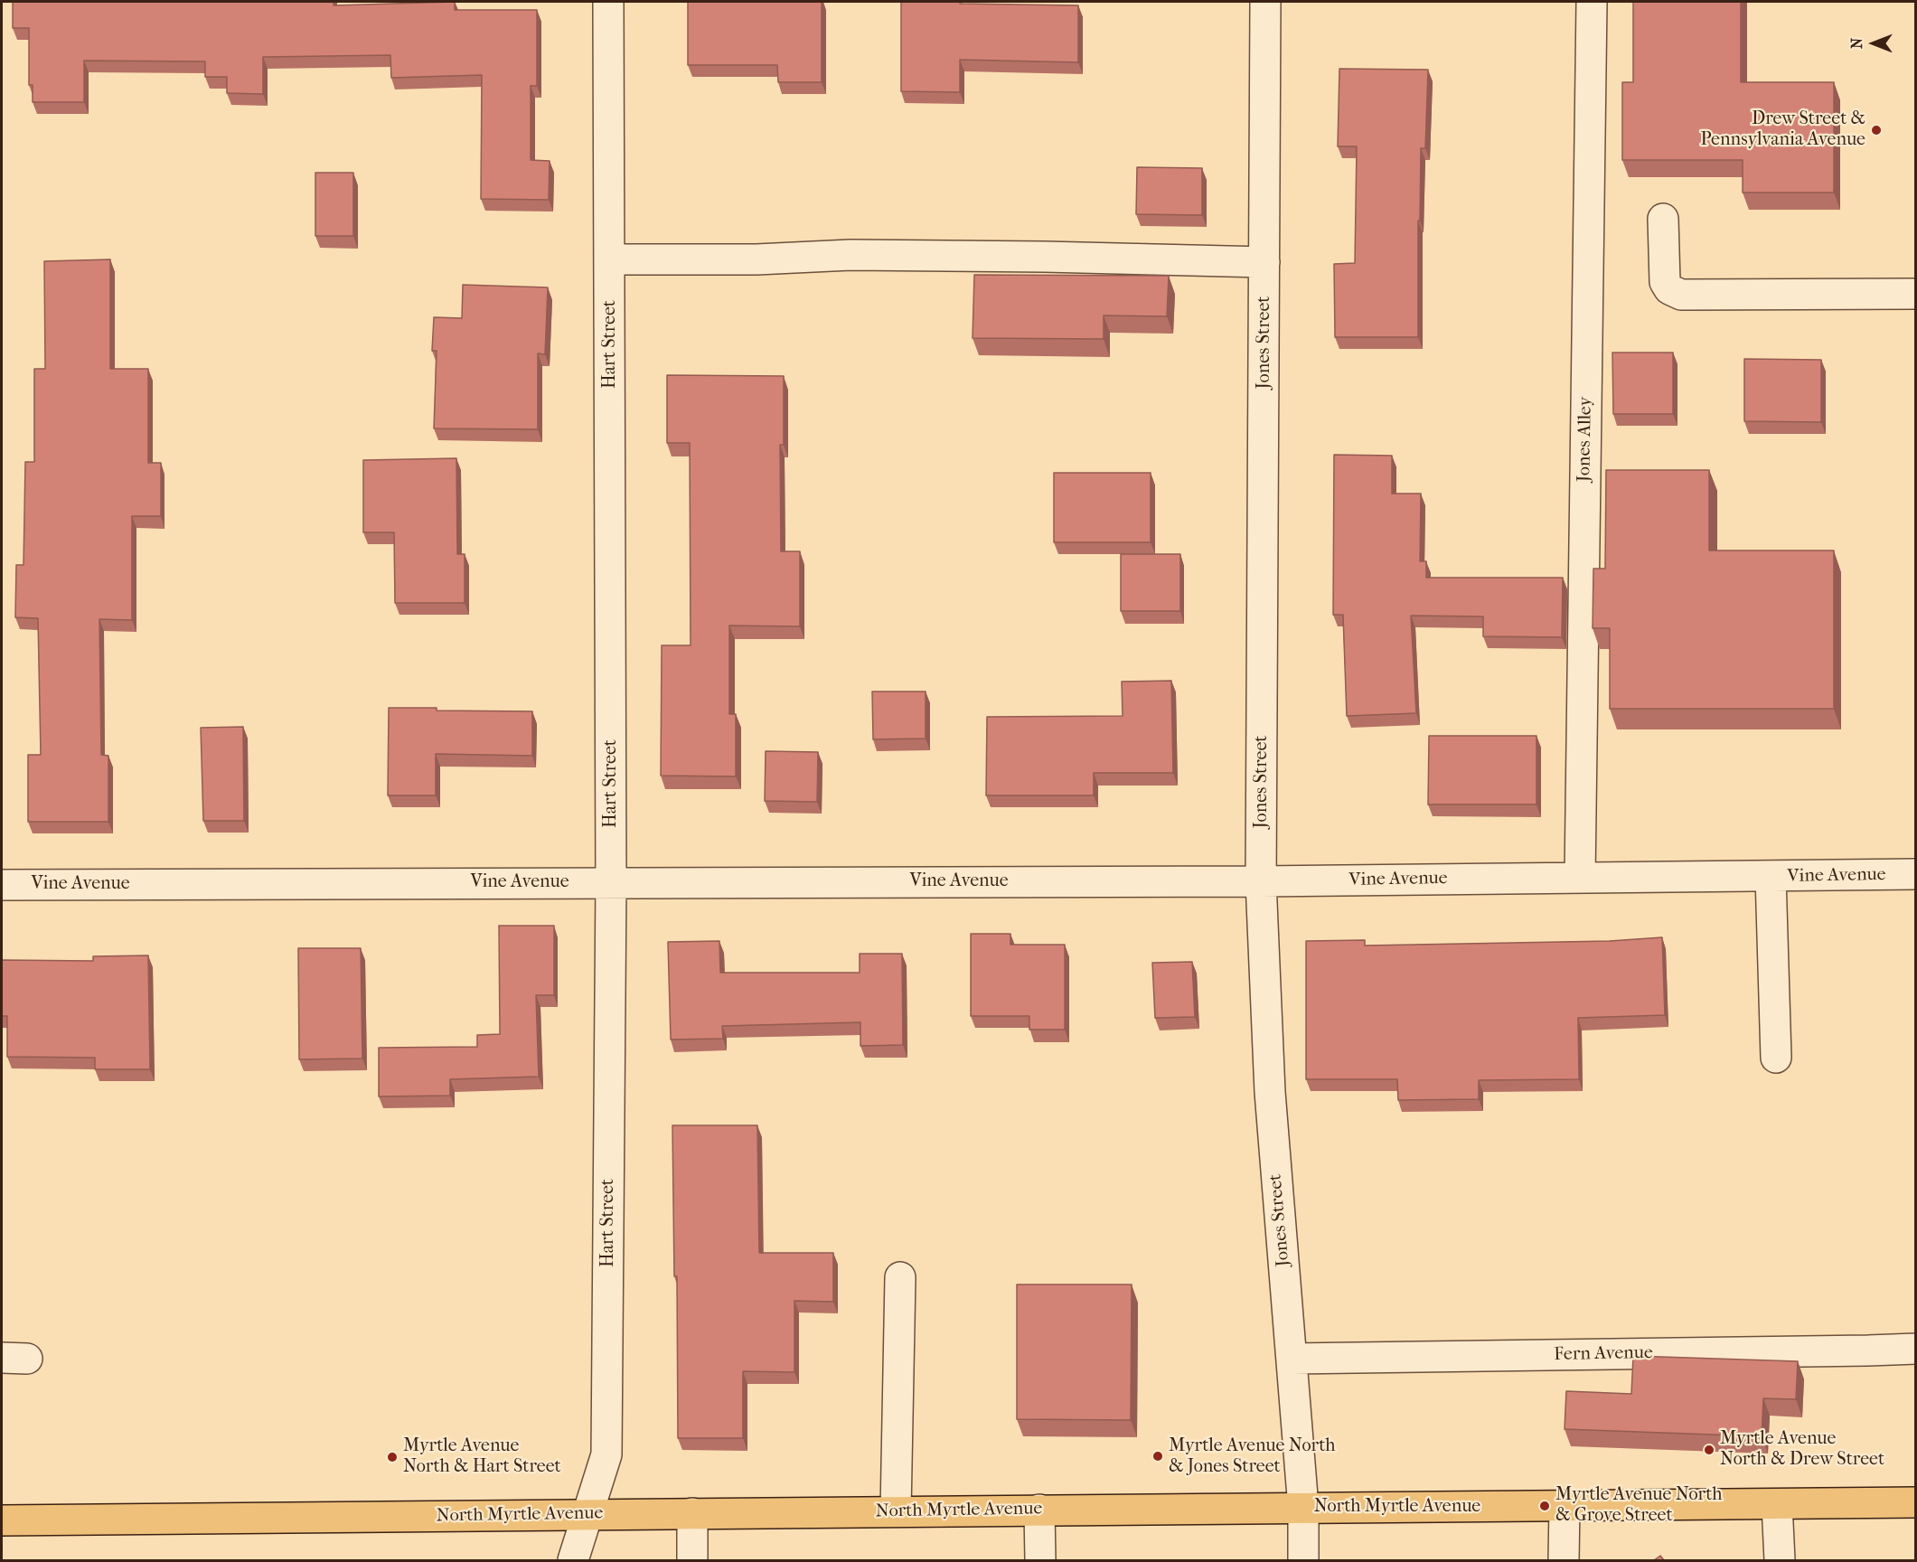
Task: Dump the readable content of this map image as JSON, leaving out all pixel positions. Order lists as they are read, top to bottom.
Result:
{
  "streets": {
    "main road": ["North Myrtle Avenue"],
    "street": [
      "Jones Street",
      "Hart Street",
      "Jones Alley",
      "Vine Avenue",
      "Fern Avenue"
    ]
  },
  "crossings": [
    ["Jones Street", "Vine Avenue"],
    ["Jones Street", "Fern Avenue"],
    ["Jones Street", "North Myrtle Avenue"],
    ["Hart Street", "Vine Avenue"],
    ["Hart Street", "North Myrtle Avenue"],
    ["Jones Alley", "Vine Avenue"]
  ],
  "places": [
    "Drew Street & Pennsylvania Avenue",
    "Myrtle Avenue North & Drew Street",
    "Myrtle Avenue North & Jones Street",
    "Myrtle Avenue North & Hart Street",
    "Myrtle Avenue North & Grove Street"
  ],
  "north": "left"
}
